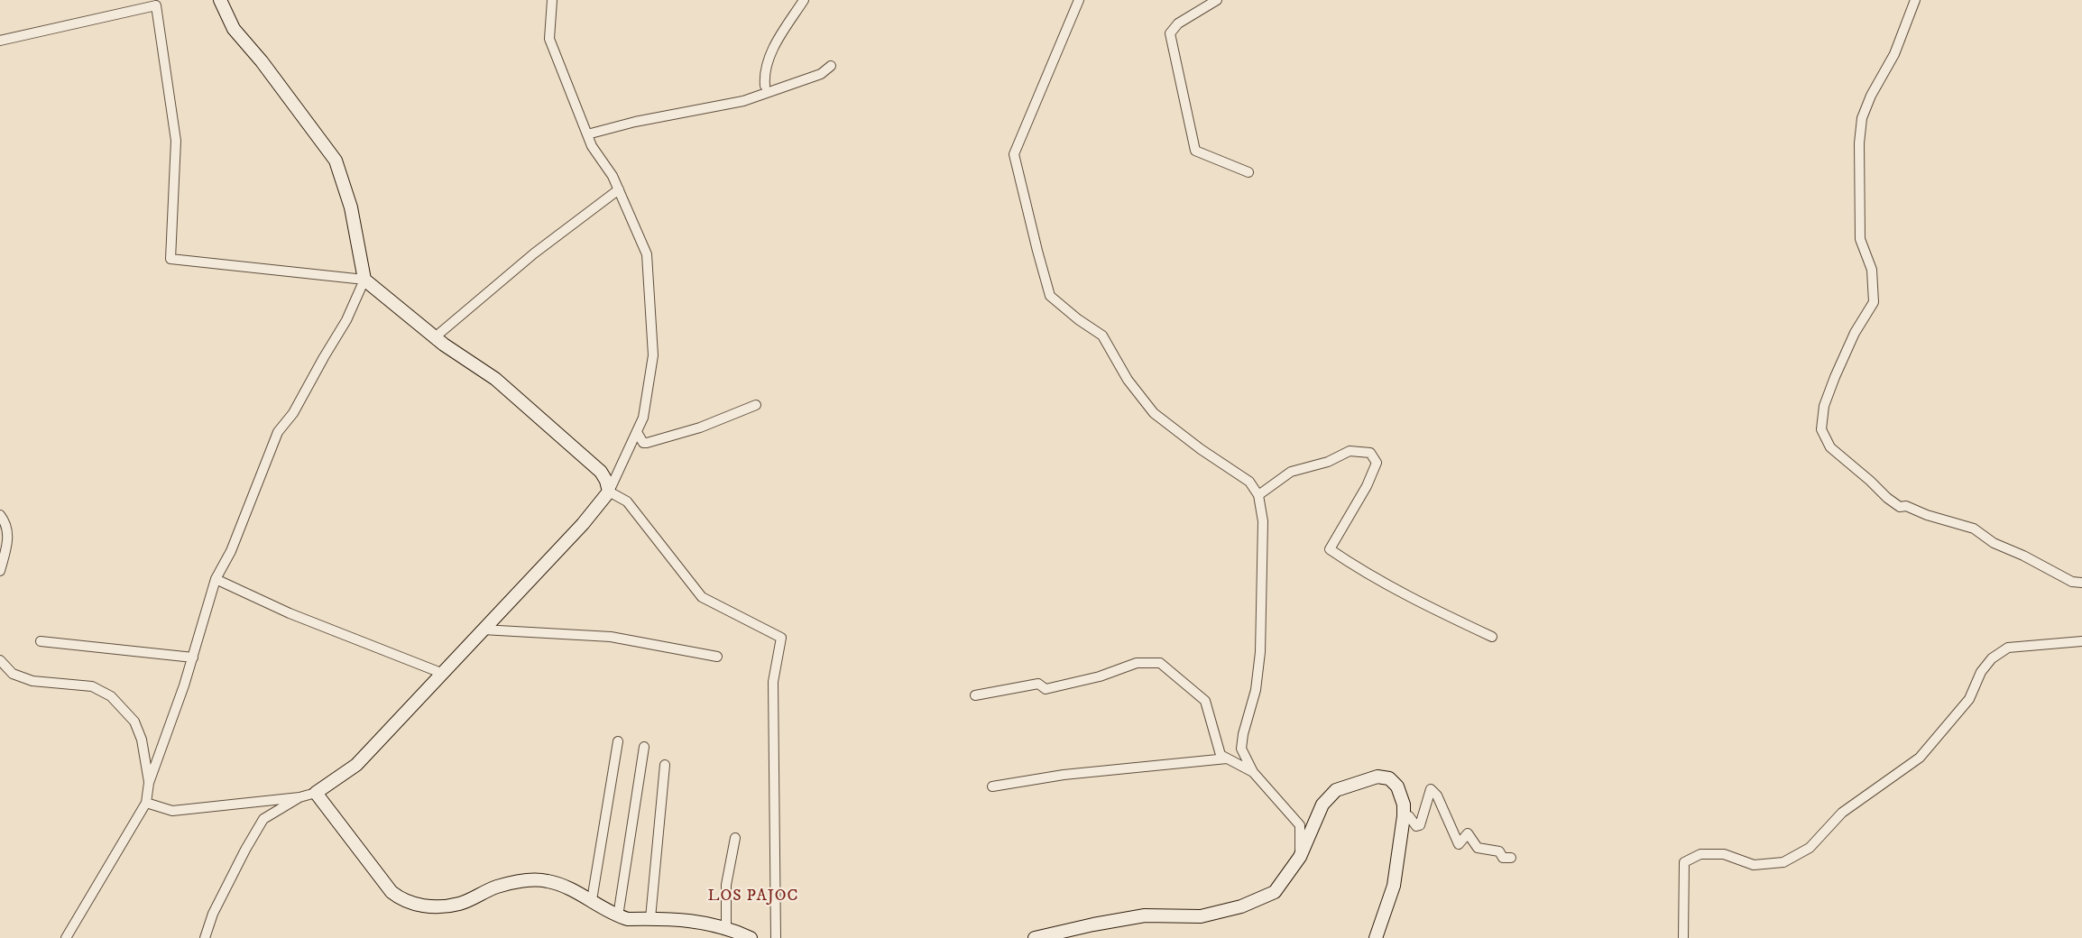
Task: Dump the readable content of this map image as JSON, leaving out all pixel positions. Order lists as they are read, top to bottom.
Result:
{
  "districts": ["LOS PAJOC"]
}
